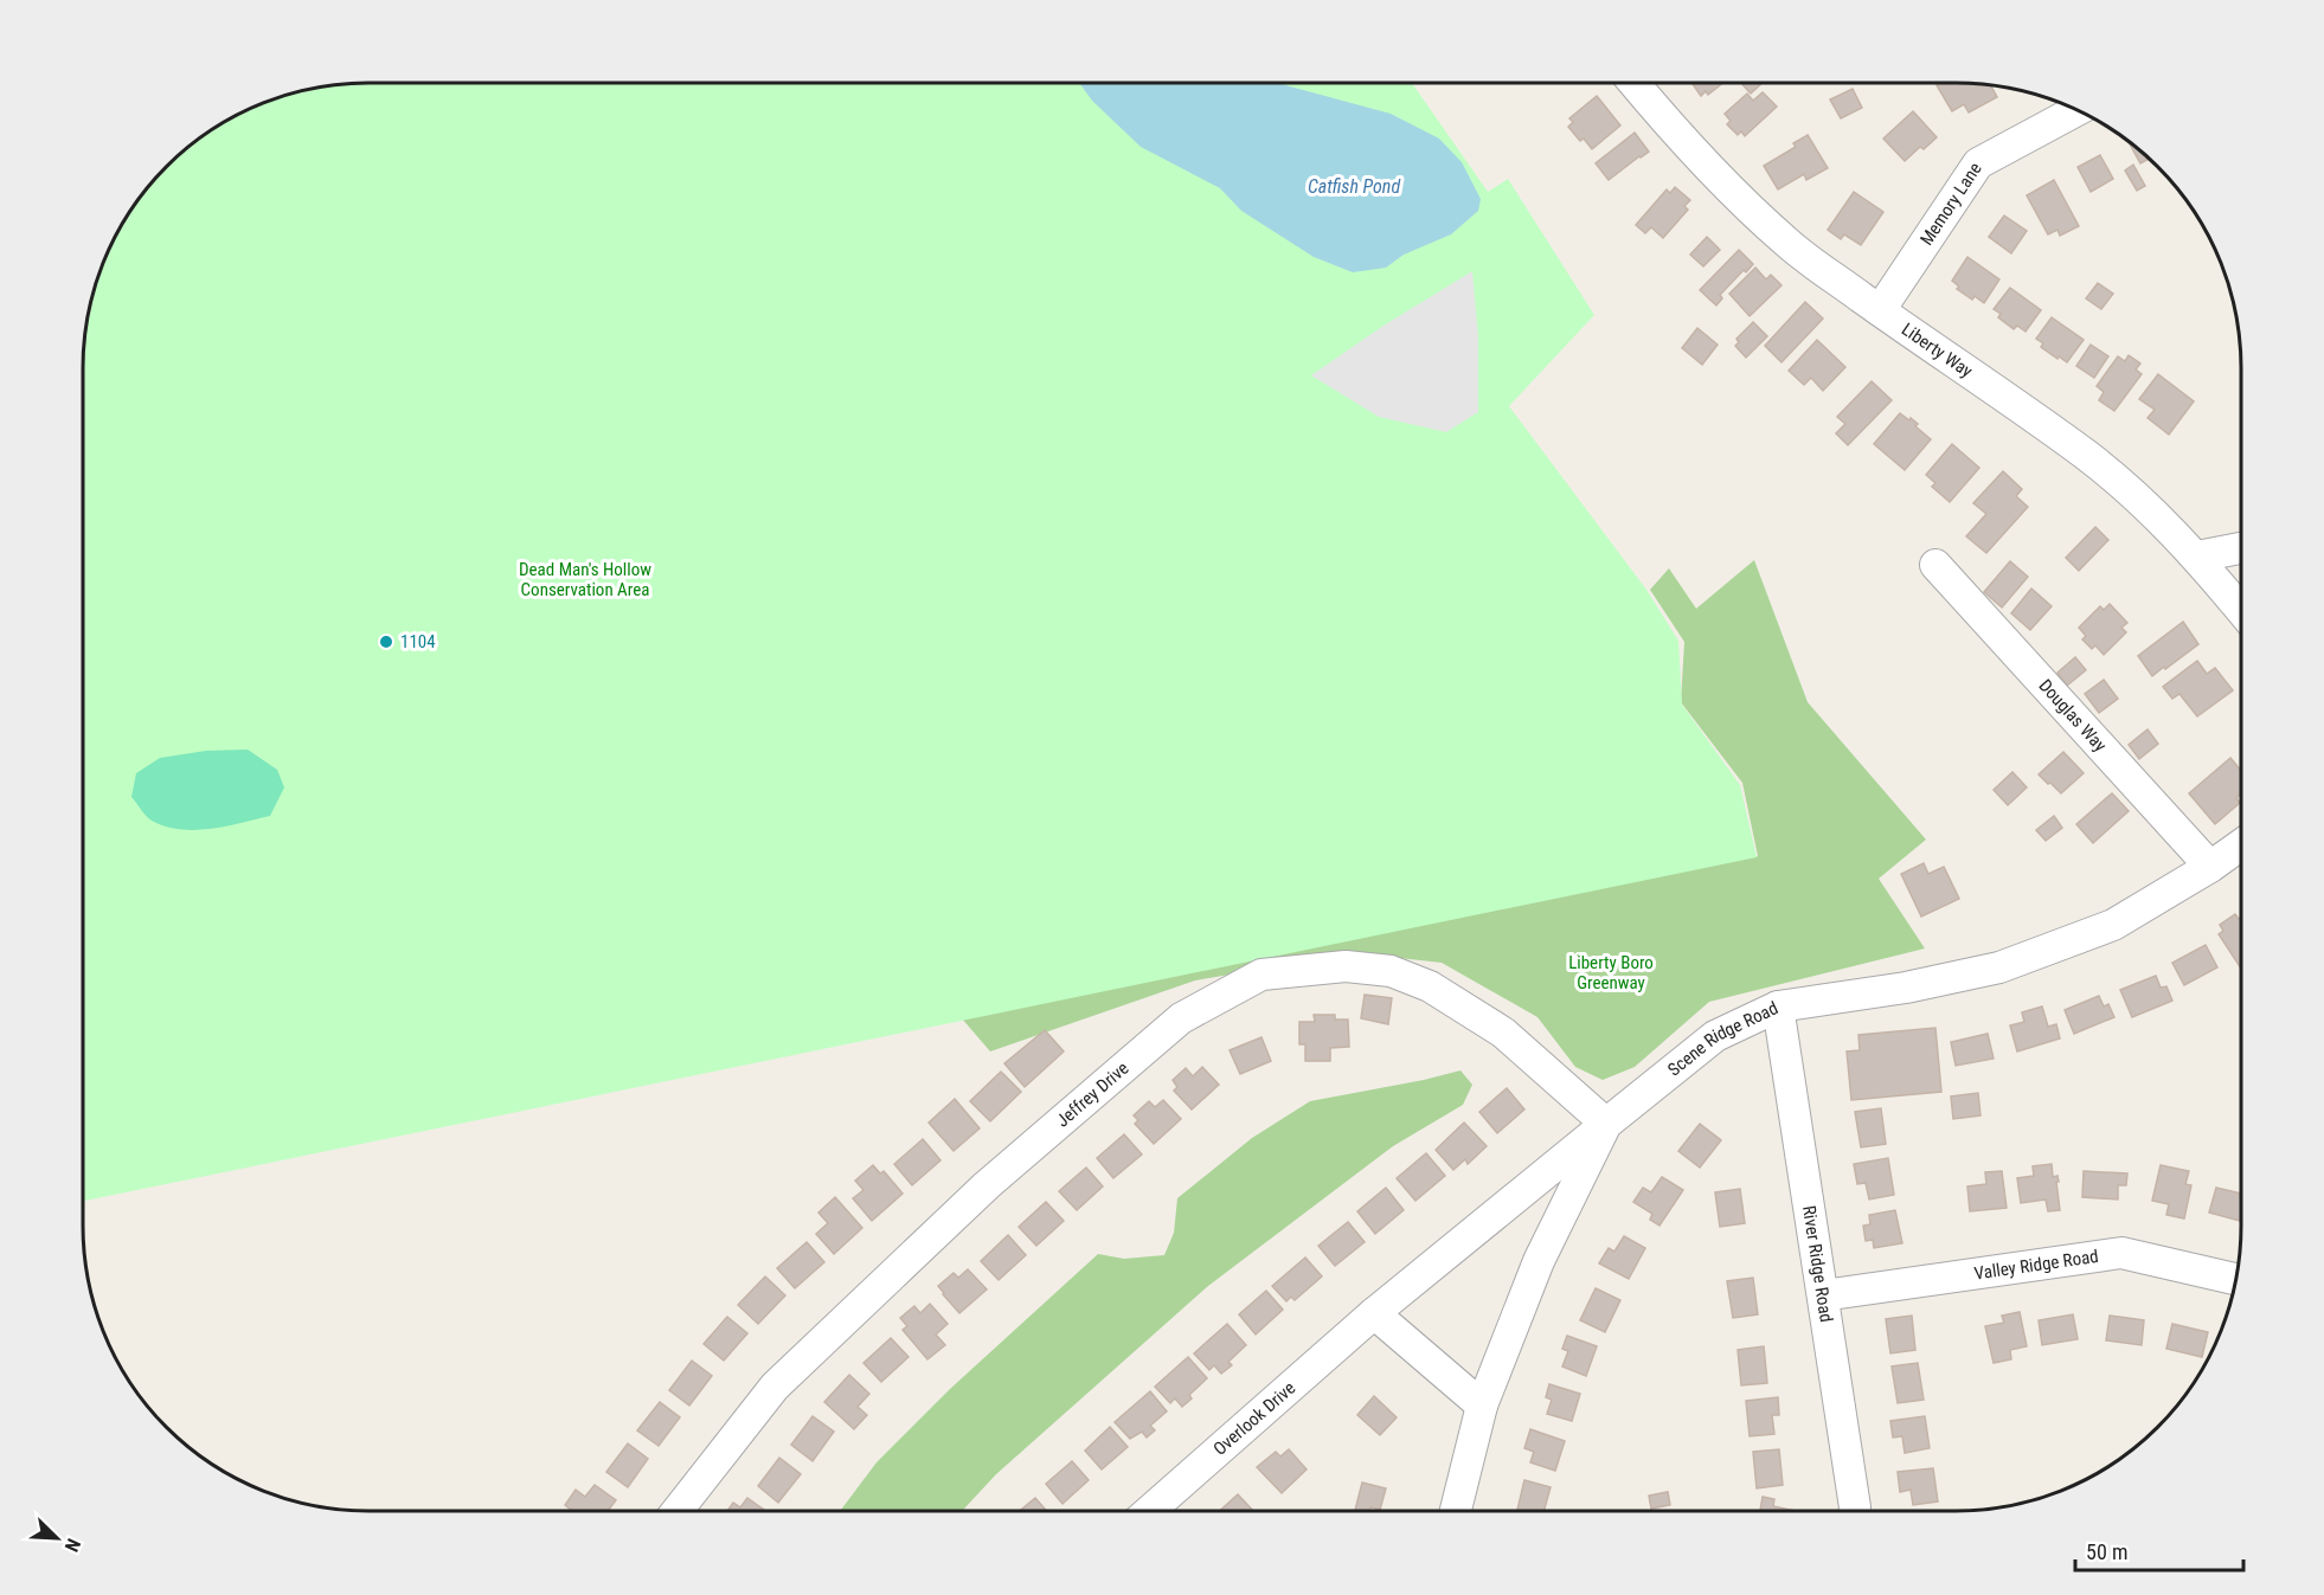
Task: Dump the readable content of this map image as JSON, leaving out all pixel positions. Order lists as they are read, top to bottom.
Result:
{
  "streets": {
    "street": [
      "Memory Lane",
      "Liberty Way",
      "Douglas Way",
      "Scene Ridge Road",
      "Jeffrey Drive",
      "River Ridge Road",
      "Valley Ridge Road",
      "Overlook Drive"
    ]
  },
  "crossings": [
    ["Memory Lane", "Liberty Way"],
    ["Douglas Way", "Scene Ridge Road"],
    ["Scene Ridge Road", "Jeffrey Drive"],
    ["Scene Ridge Road", "River Ridge Road"],
    ["Scene Ridge Road", "Overlook Drive"],
    ["Jeffrey Drive", "Overlook Drive"],
    ["River Ridge Road", "Valley Ridge Road"]
  ],
  "water": ["Catfish Pond"],
  "parks": ["Dead Man's Hollow Conservation Area", "Liberty Boro Greenway"],
  "places": ["1104"],
  "scale_bar": "50 m",
  "north": "bottom right"
}
